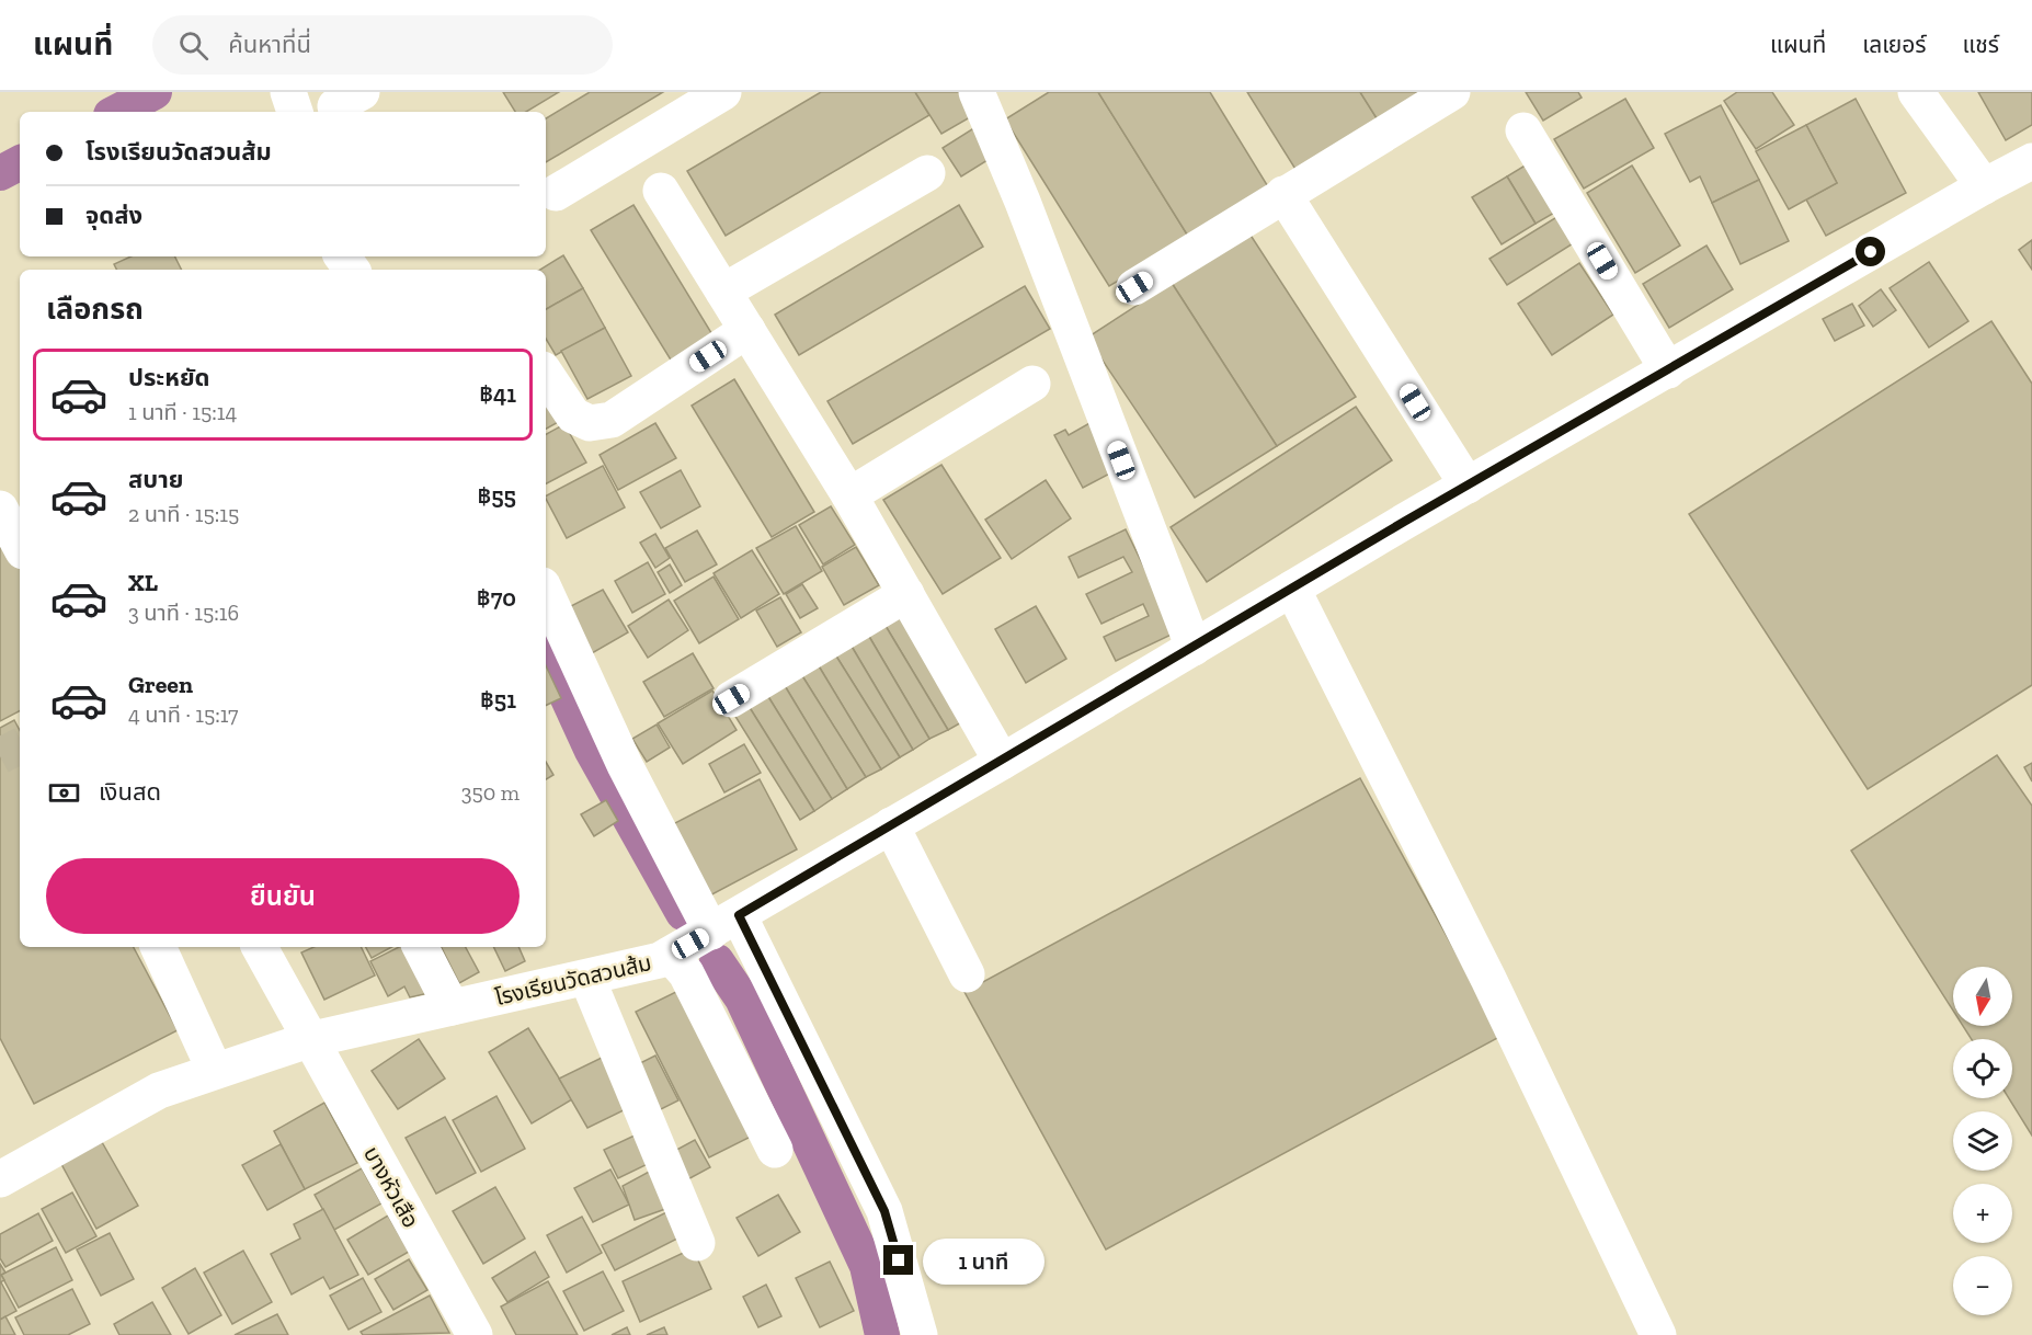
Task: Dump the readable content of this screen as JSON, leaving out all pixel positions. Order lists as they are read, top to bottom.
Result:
{
  "streets": {
    "street": ["โรงเรียนวัดสวนส้ม", "บางหัวเสือ"]
  },
  "crossings": [
    ["โรงเรียนวัดสวนส้ม", "บางหัวเสือ"]
  ],
  "north": "bottom",
  "page": {
    "header": "แผนที่",
    "search": "ค้นหาที่นี่",
    "nav": ["แผนที่", "เลเยอร์", "แชร์"],
    "banner": ["โรงเรียนวัดสวนส้ม", "จุดส่ง"],
    "heading": "เลือกรถ",
    "list": [
      {
        "name": "ประหยัด",
        "note": "1 นาที · 15:14",
        "value": "฿41"
      },
      {
        "name": "สบาย",
        "note": "2 นาที · 15:15",
        "value": "฿55"
      },
      {
        "name": "XL",
        "note": "3 นาที · 15:16",
        "value": "฿70"
      },
      {
        "name": "Green",
        "note": "4 นาที · 15:17",
        "value": "฿51"
      }
    ],
    "pay": ["เงินสด", "350 m"],
    "buttons": "ยืนยัน",
    "map_buttons": ["+", "−"],
    "bubble": "1 นาที"
  }
}
